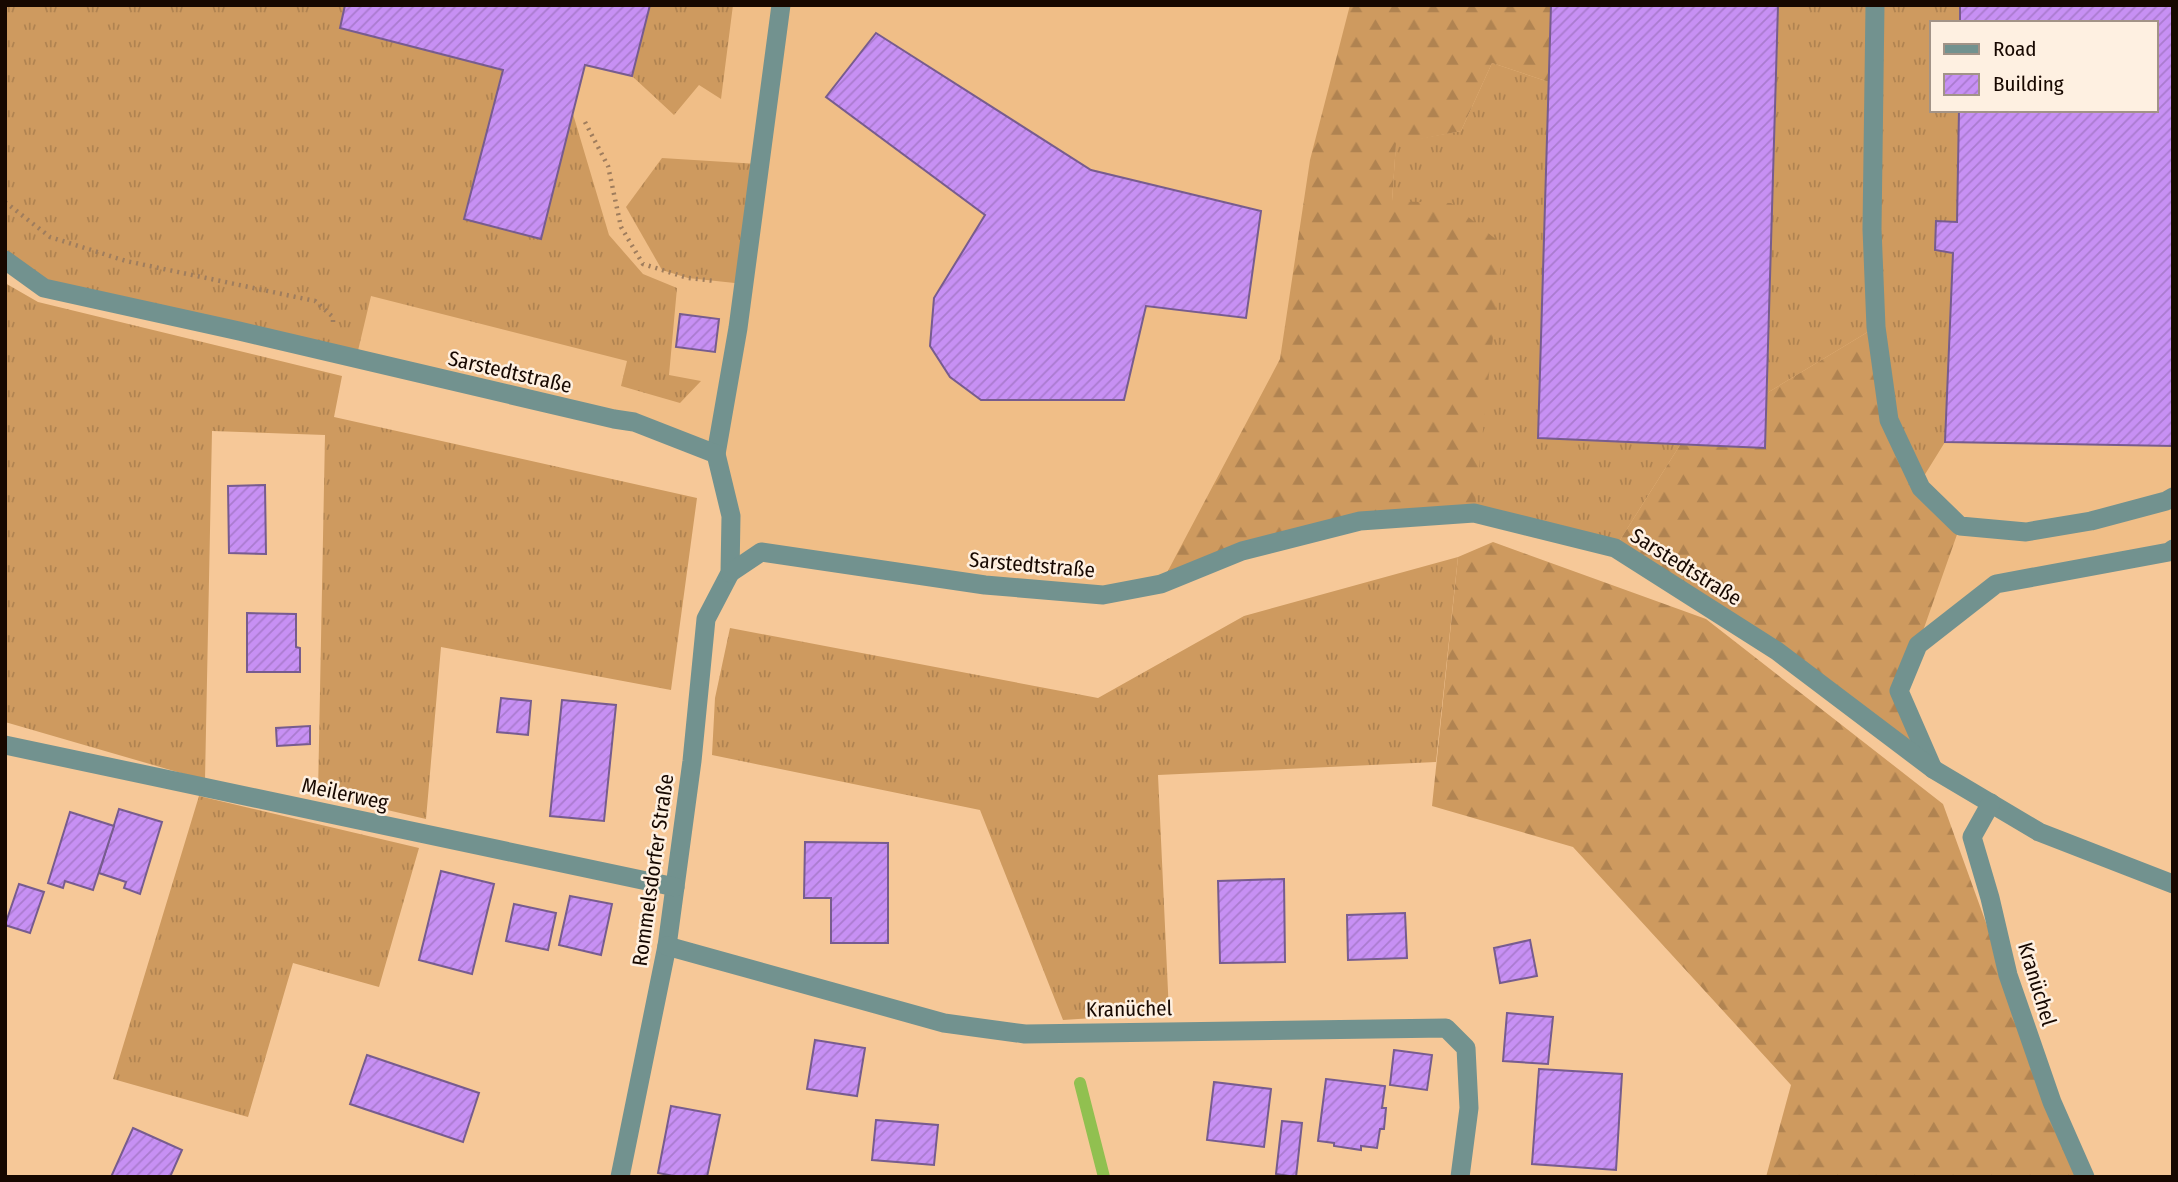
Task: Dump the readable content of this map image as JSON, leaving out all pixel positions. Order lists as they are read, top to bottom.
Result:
{
  "streets": {
    "street": [
      "Sarstedtstraße",
      "Meilerweg",
      "Rommelsdorfer Straße",
      "Kranüchel"
    ]
  },
  "crossings": [
    ["Sarstedtstraße", "Rommelsdorfer Straße"],
    ["Sarstedtstraße", "Kranüchel"],
    ["Meilerweg", "Rommelsdorfer Straße"],
    ["Rommelsdorfer Straße", "Kranüchel"]
  ],
  "legend": ["Road", "Building"]
}
